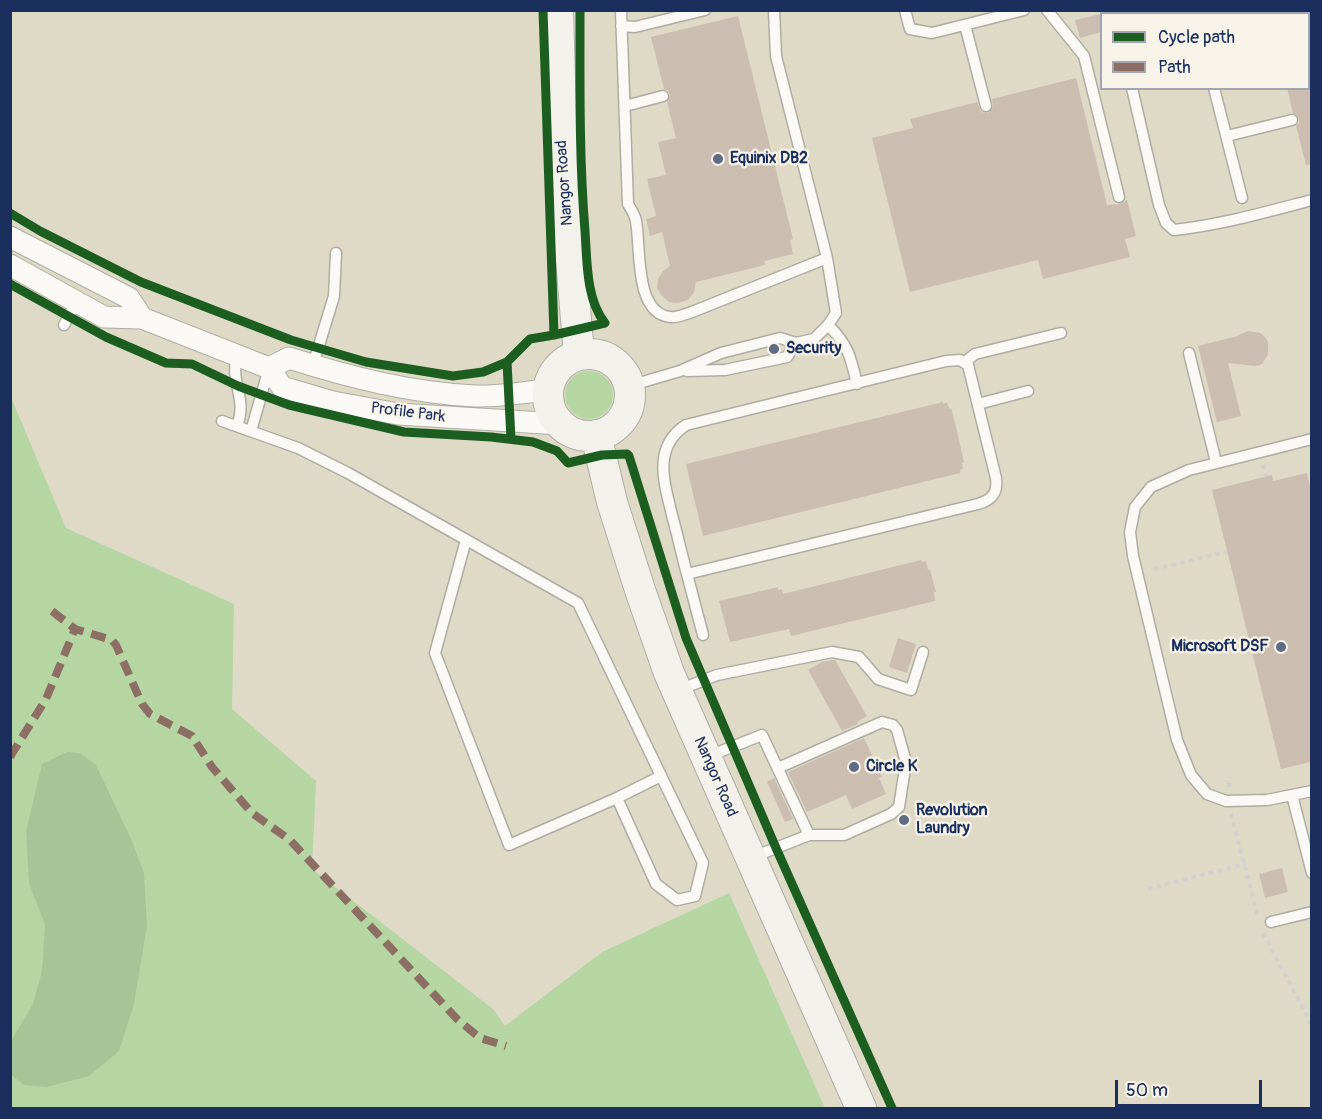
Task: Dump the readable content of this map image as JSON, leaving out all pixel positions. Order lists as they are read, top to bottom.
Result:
{
  "streets": {
    "main road": ["Nangor Road"],
    "street": ["Profile Park"]
  },
  "crossings": [
    ["Nangor Road", "Profile Park"]
  ],
  "places": [
    "Equinix DB2",
    "Security",
    "Microsoft DSF",
    "Circle K",
    "Revolution Laundry"
  ],
  "legend": ["Cycle path", "Path"],
  "scale_bar": "50 m"
}
